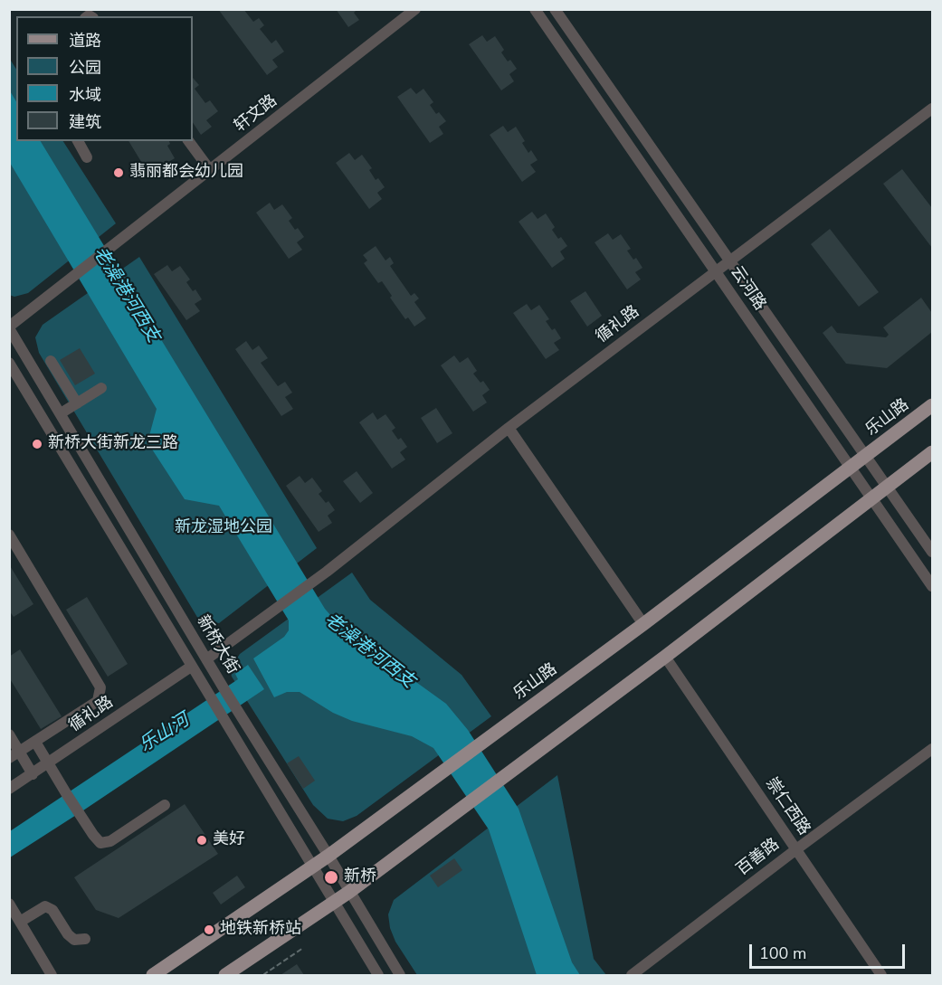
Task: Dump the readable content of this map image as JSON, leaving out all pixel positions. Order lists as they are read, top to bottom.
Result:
{
  "streets": {
    "main road": ["乐山路"],
    "street": [
      "轩文路",
      "云河路",
      "循礼路",
      "新桥大街",
      "崇仁西路",
      "百善路"
    ]
  },
  "crossings": [
    ["轩文路", "新桥大街"],
    ["云河路", "循礼路"],
    ["云河路", "乐山路"],
    ["循礼路", "新桥大街"],
    ["乐山路", "新桥大街"],
    ["崇仁西路", "百善路"]
  ],
  "water": ["老澡港河西支", "乐山河"],
  "parks": ["新龙湿地公园"],
  "places": [
    "翡丽都会幼儿园",
    "新桥大街新龙三路",
    "美好",
    "新桥",
    "地铁新桥站"
  ],
  "legend": [
    "道路",
    "公园",
    "水域",
    "建筑"
  ],
  "scale_bar": "100 m"
}
